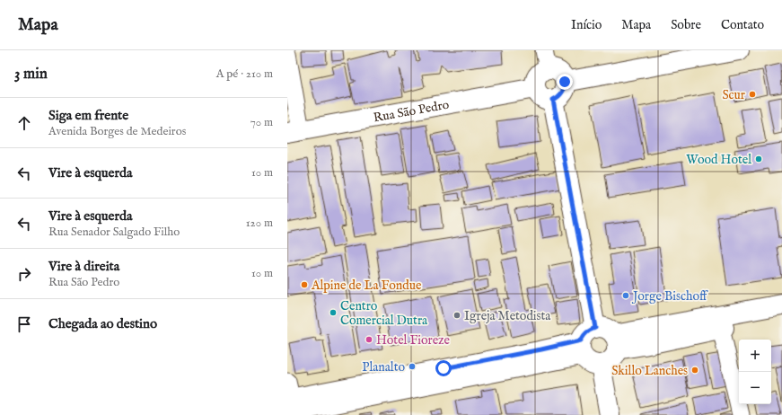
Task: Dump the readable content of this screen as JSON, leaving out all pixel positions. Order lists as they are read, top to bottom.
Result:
{
  "streets": {
    "main road": ["Rua São Pedro"]
  },
  "places": [
    "Scur",
    "Wood Hotel",
    "Alpine de La Fondue",
    "Jorge Bischoff",
    "Centro Comercial Dutra",
    "Igreja Metodista",
    "Hotel Fioreze",
    "Planalto",
    "Skillo Lanches"
  ],
  "page": {
    "header": "Mapa",
    "nav": [
      "Início",
      "Mapa",
      "Sobre",
      "Contato"
    ],
    "heading": ["3 min", "A pé · 210 m"],
    "list": [
      ["Siga em frente", "Avenida Borges de Medeiros", "70 m"],
      ["Vire à esquerda", "10 m"],
      ["Vire à esquerda", "Rua Senador Salgado Filho", "120 m"],
      ["Vire à direita", "Rua São Pedro", "10 m"],
      "Chegada ao destino"
    ],
    "map_buttons": ["+", "−"]
  }
}
